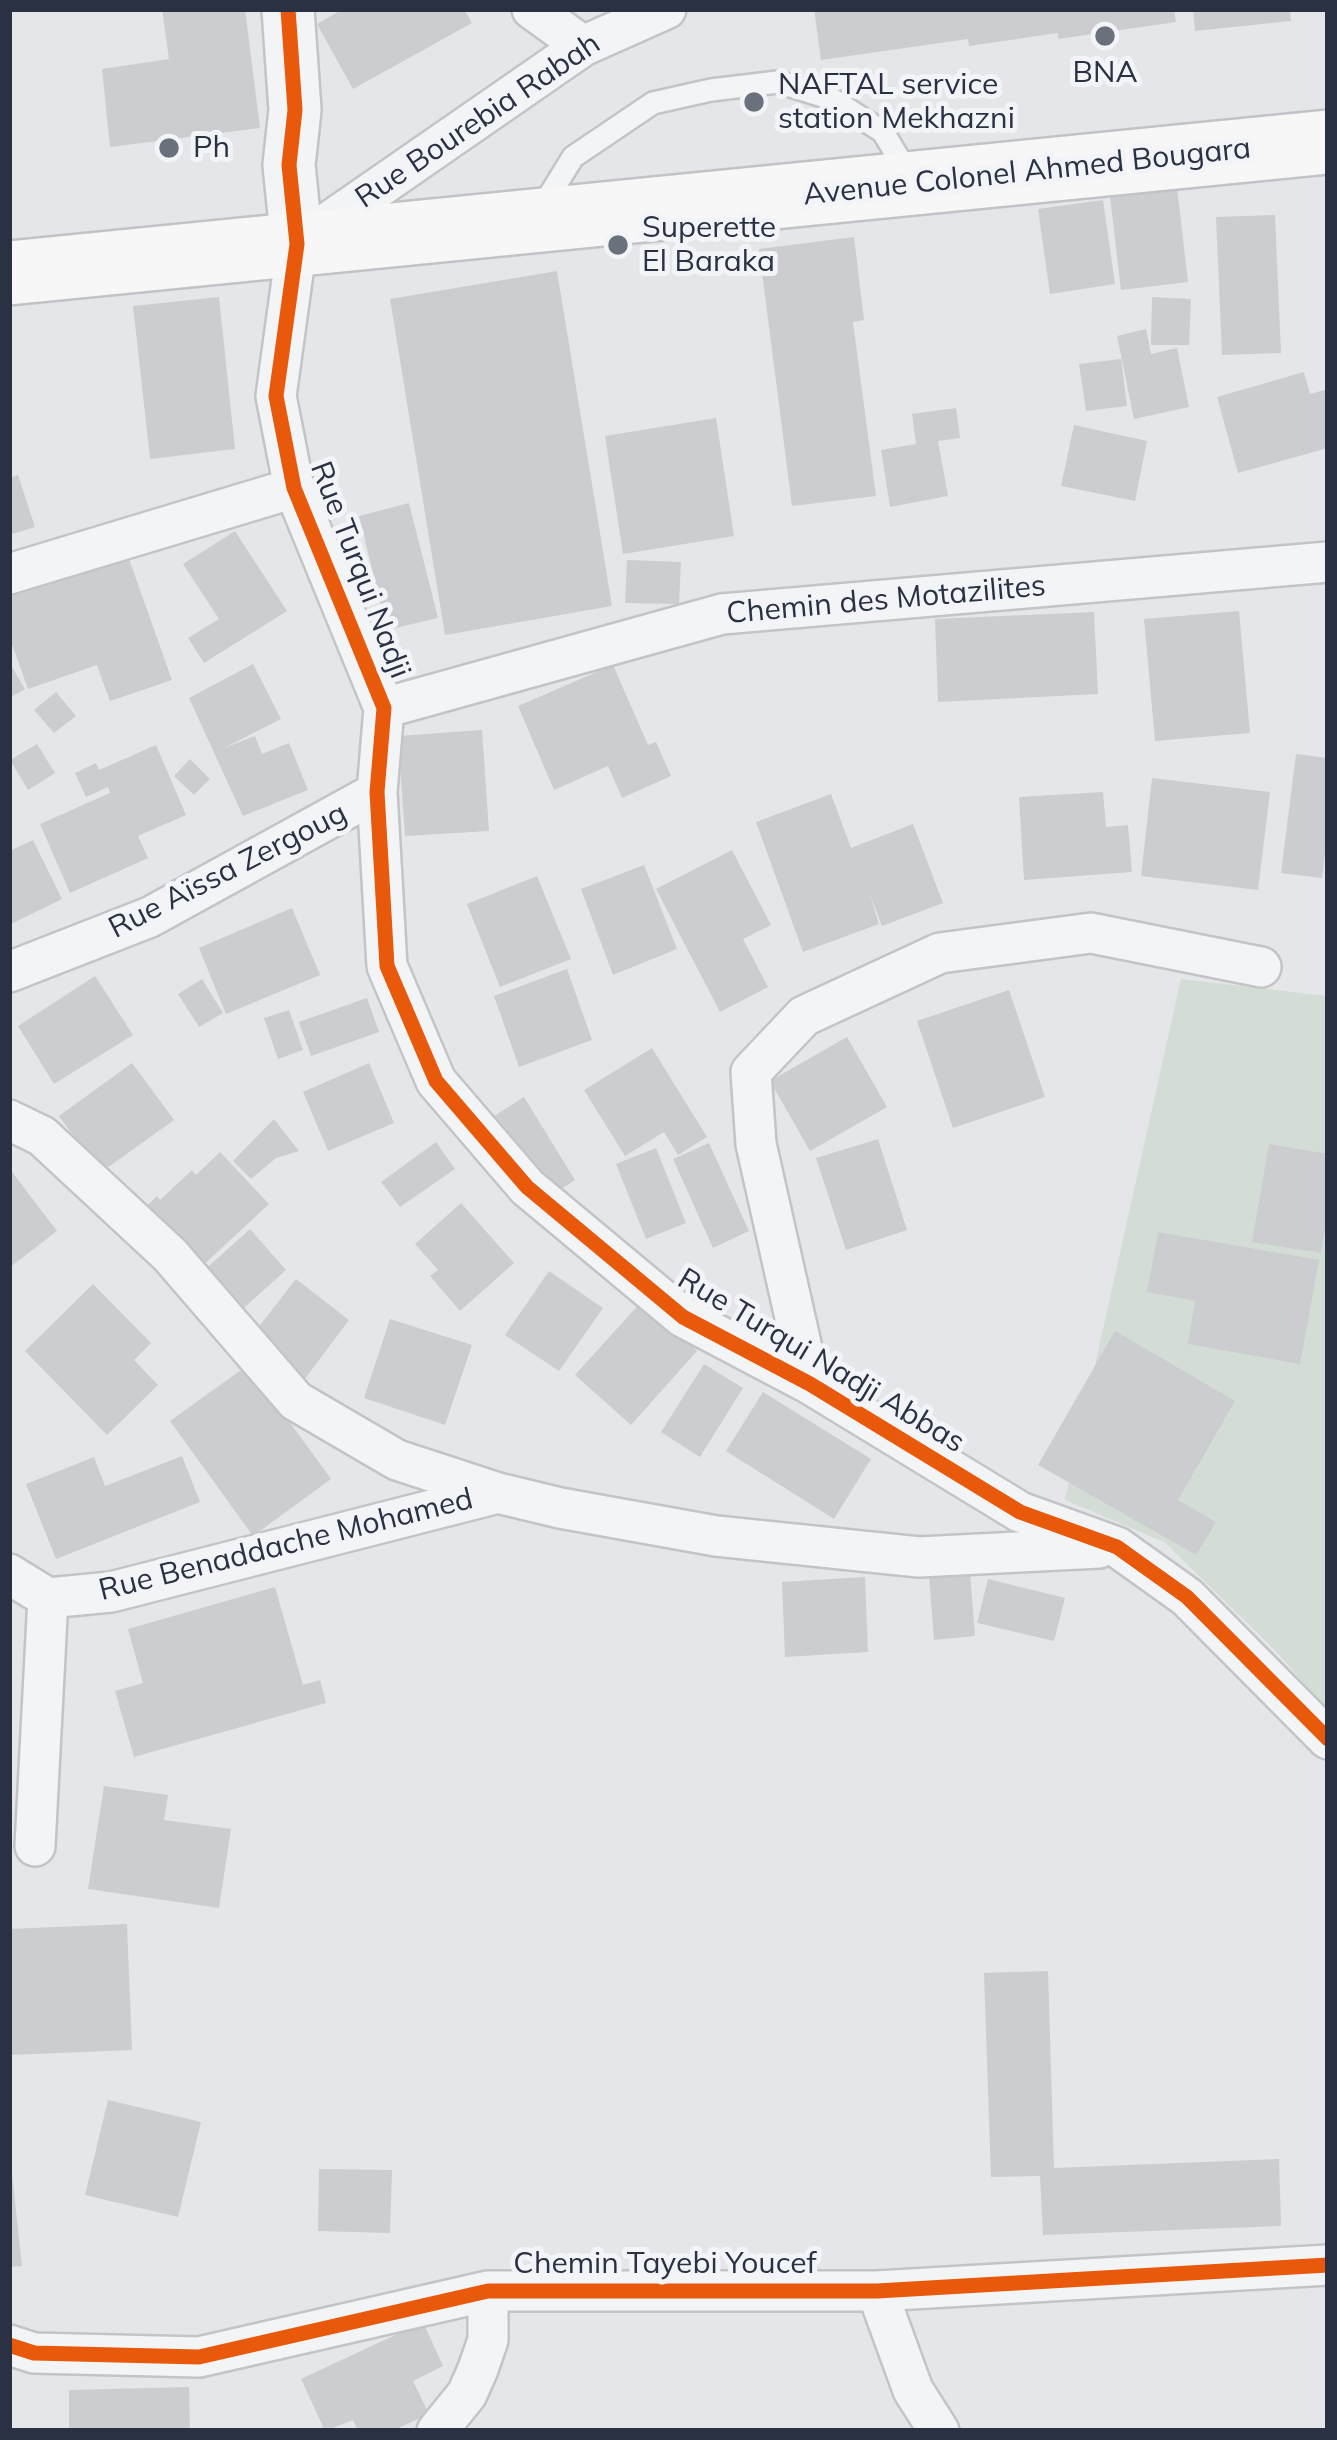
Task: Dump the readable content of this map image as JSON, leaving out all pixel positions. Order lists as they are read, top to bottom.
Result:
{
  "streets": {
    "main road": ["Avenue Colonel Ahmed Bougara"],
    "street": [
      "Rue Bourebia Rabah",
      "Rue Turqui Nadji",
      "Chemin des Motazilites",
      "Rue Aïssa Zergoug",
      "Rue Turqui Nadji Abbas",
      "Rue Benaddache Mohamed",
      "Chemin Tayebi Youcef"
    ]
  },
  "crossings": [
    ["Rue Bourebia Rabah", "Avenue Colonel Ahmed Bougara"],
    ["Rue Bourebia Rabah", "Rue Turqui Nadji"],
    ["Avenue Colonel Ahmed Bougara", "Rue Turqui Nadji"],
    ["Rue Turqui Nadji", "Chemin des Motazilites"],
    ["Rue Turqui Nadji", "Rue Aïssa Zergoug"],
    ["Rue Turqui Nadji", "Rue Turqui Nadji Abbas"],
    ["Rue Aïssa Zergoug", "Rue Turqui Nadji Abbas"]
  ],
  "places": [
    "BNA",
    "NAFTAL service station Mekhazni",
    "Ph",
    "Superette El Baraka"
  ]
}
